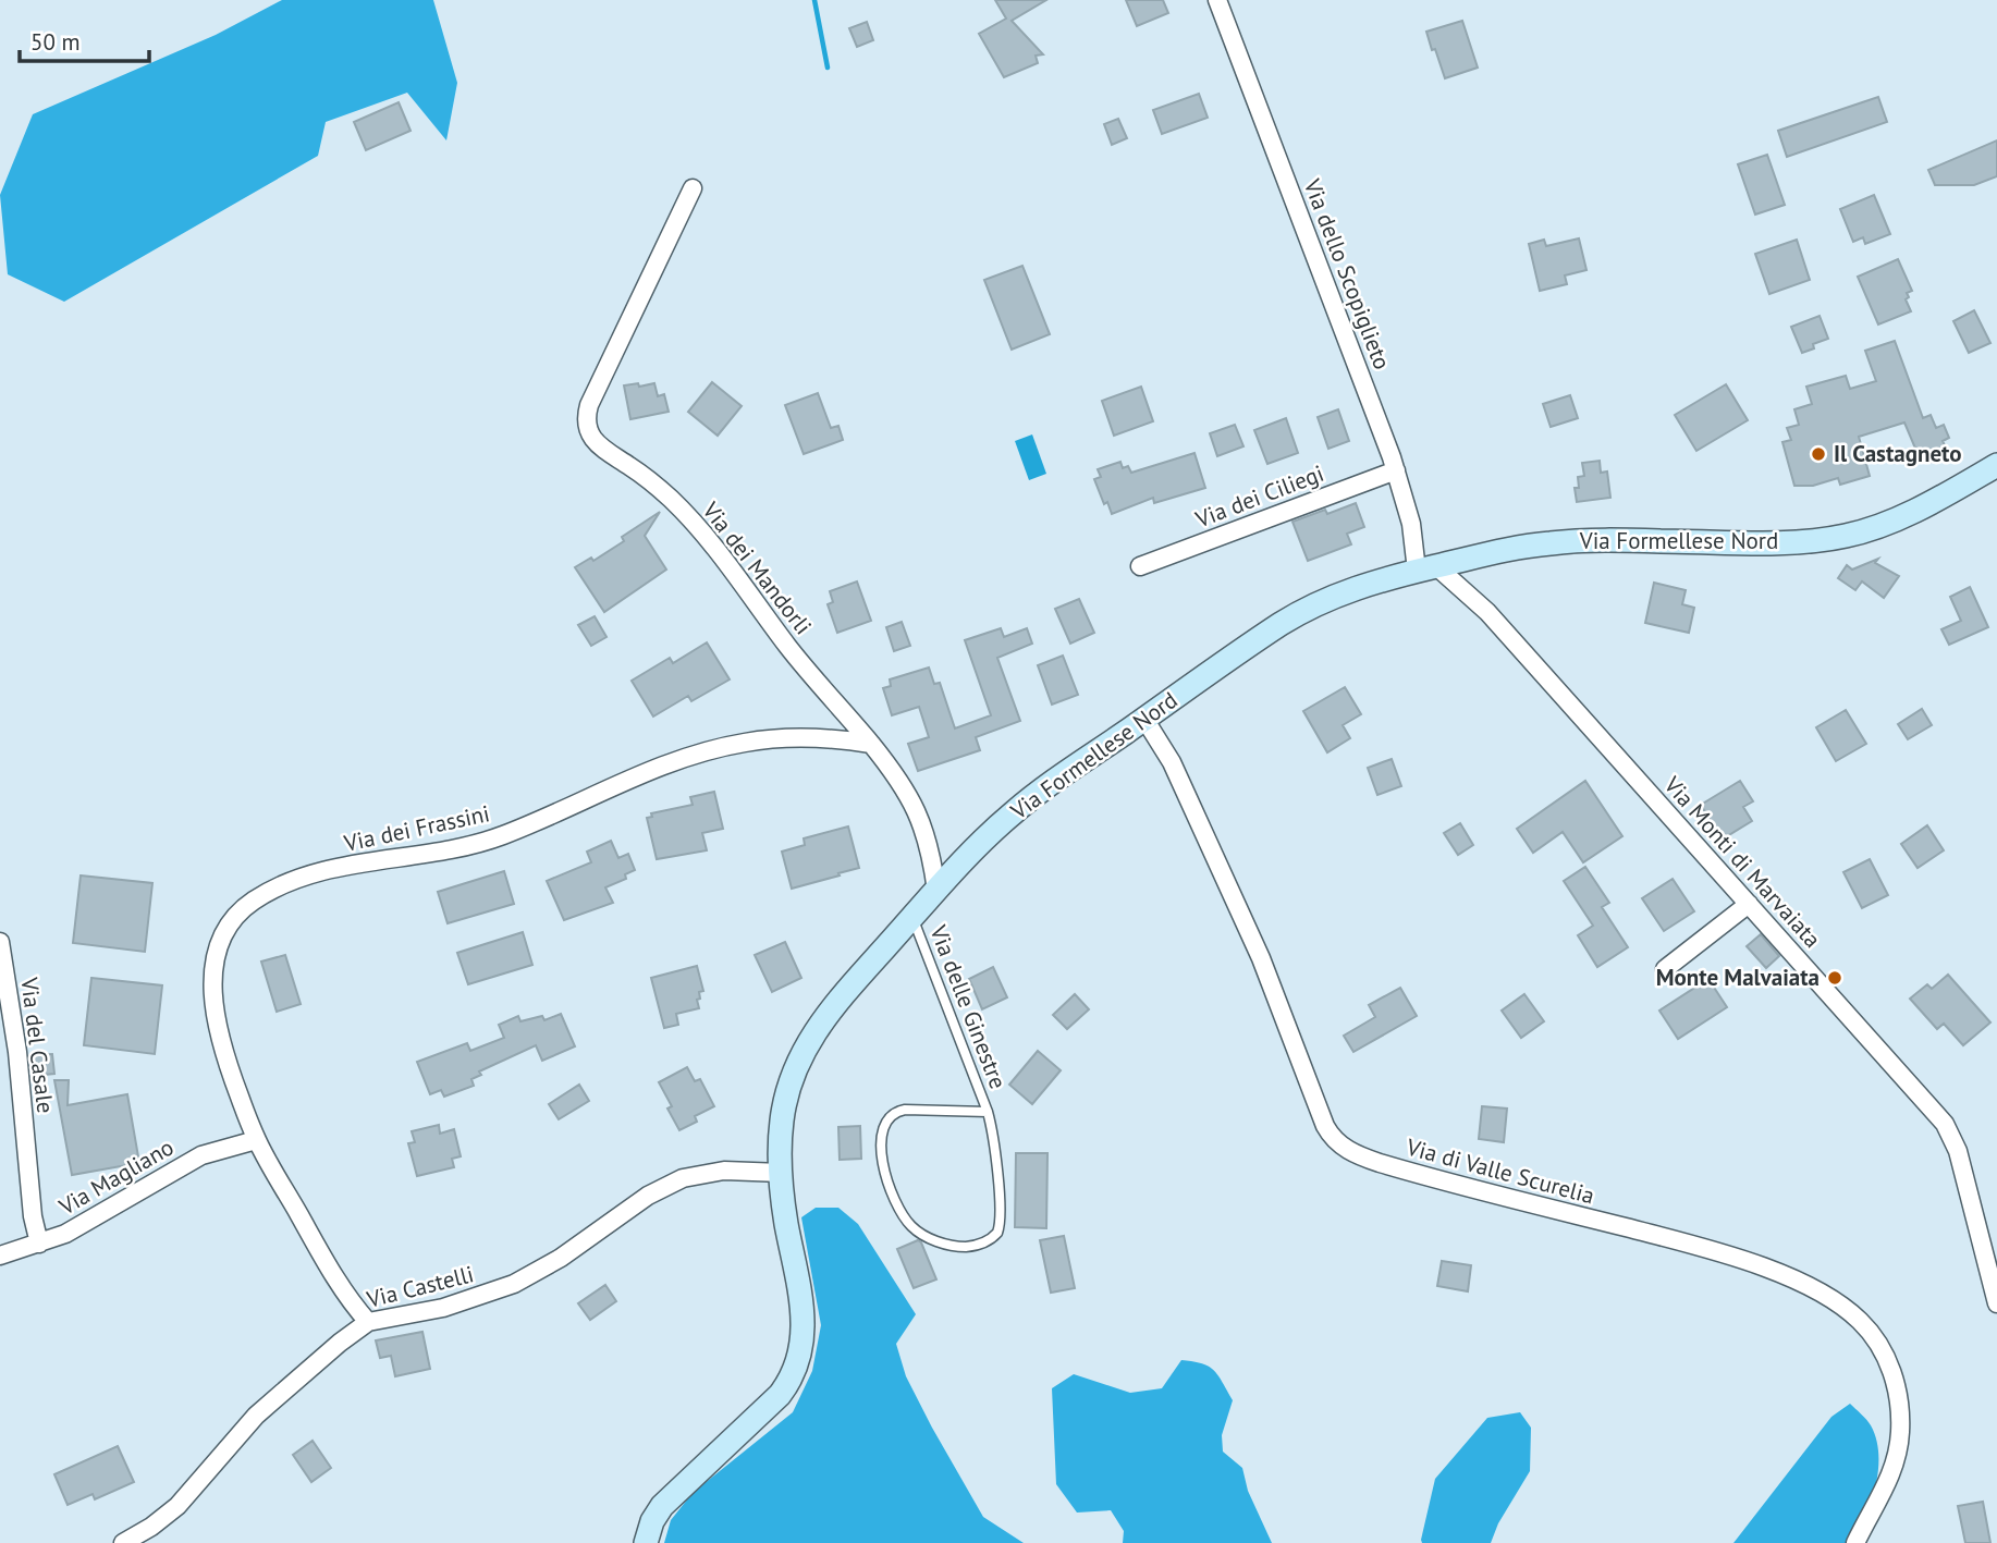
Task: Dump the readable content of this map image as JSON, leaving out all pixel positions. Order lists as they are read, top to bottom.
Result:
{
  "streets": {
    "street": [
      "Via dello Scopiglieto",
      "Via dei Ciliegi",
      "Via Formellese Nord",
      "Via dei Mandorli",
      "Via dei Frassini",
      "Via Monti di Marvaiata",
      "Via del Casale",
      "Via di Valle Scurelia",
      "Via Magliano",
      "Via Castelli"
    ],
    "lane": ["Via delle Ginestre"]
  },
  "crossings": [
    ["Via dello Scopiglieto", "Via dei Ciliegi"],
    ["Via dello Scopiglieto", "Via Formellese Nord"],
    ["Via dello Scopiglieto", "Via Monti di Marvaiata"],
    ["Via Formellese Nord", "Via dei Mandorli"],
    ["Via Formellese Nord", "Via Monti di Marvaiata"],
    ["Via Formellese Nord", "Via delle Ginestre"],
    ["Via Formellese Nord", "Via di Valle Scurelia"],
    ["Via Formellese Nord", "Via Castelli"],
    ["Via dei Mandorli", "Via dei Frassini"],
    ["Via dei Frassini", "Via Magliano"],
    ["Via dei Frassini", "Via Castelli"],
    ["Via del Casale", "Via Magliano"]
  ],
  "places": ["Il Castagneto", "Monte Malvaiata"],
  "scale_bar": "50 m"
}
